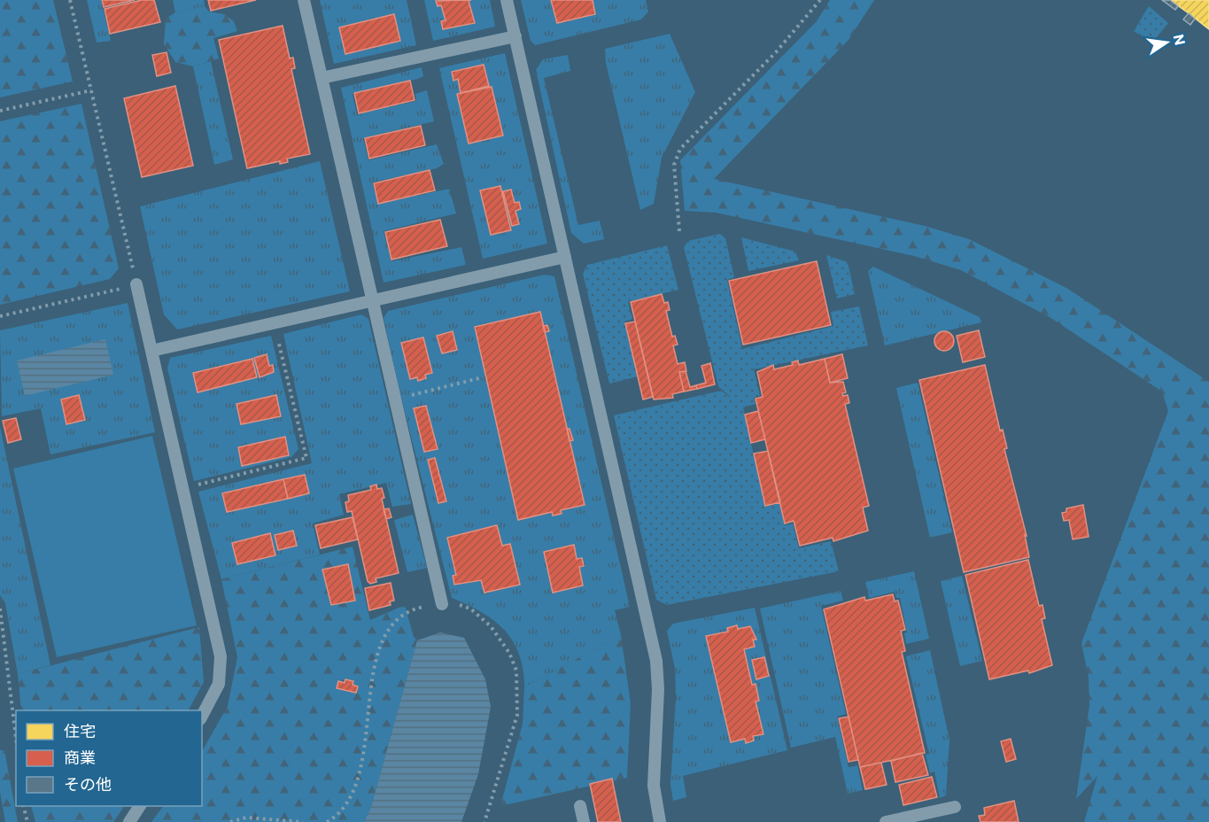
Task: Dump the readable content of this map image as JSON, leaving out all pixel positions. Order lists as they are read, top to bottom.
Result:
{
  "legend": ["住宅", "商業", "その他"],
  "north": "right"
}
